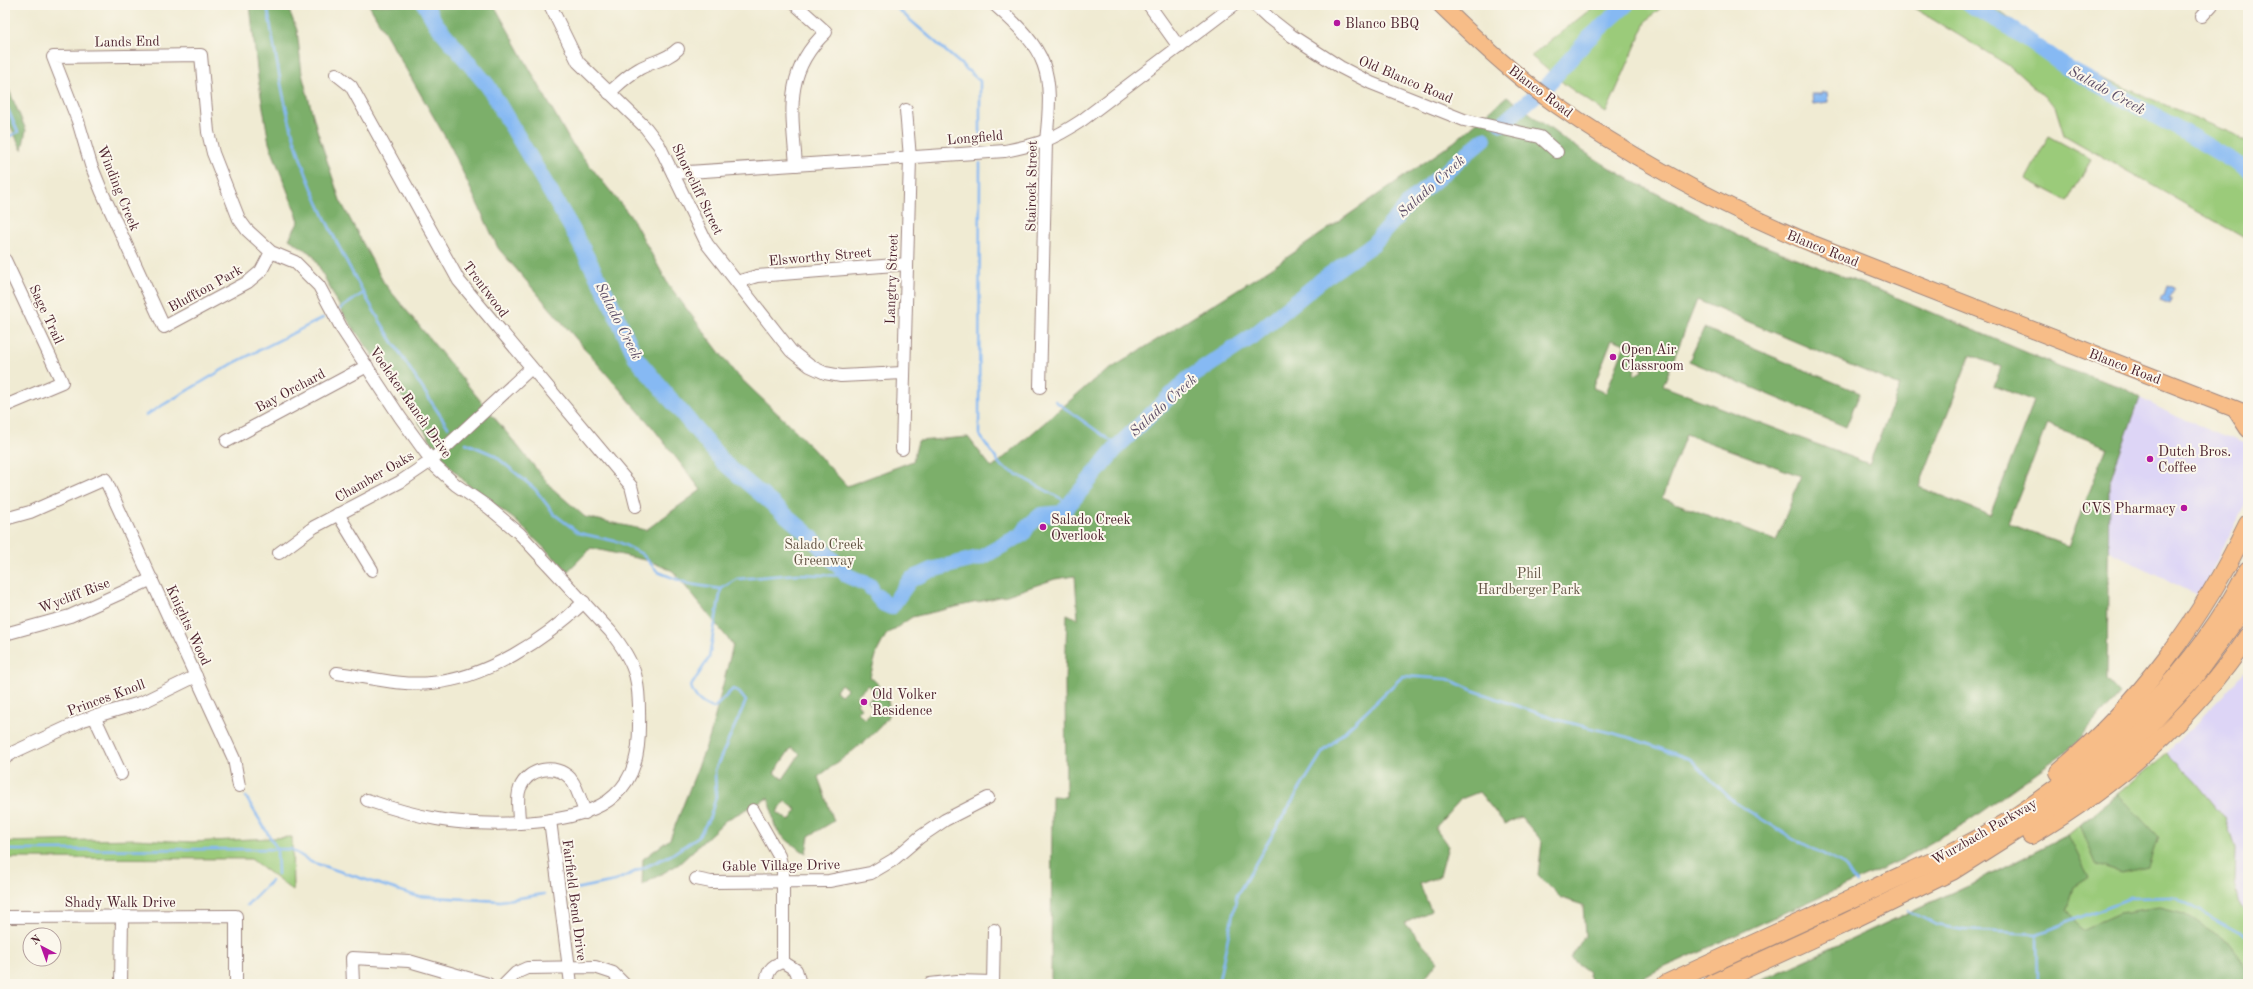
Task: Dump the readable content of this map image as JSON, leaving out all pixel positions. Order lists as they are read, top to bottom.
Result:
{
  "streets": {
    "highway": ["Wurzbach Parkway"],
    "main road": ["Blanco Road"],
    "street": [
      "Lands End",
      "Old Blanco Road",
      "Longfield",
      "Stairock Street",
      "Winding Creek",
      "Shorecliff Street",
      "Elsworthy Street",
      "Langtry Street",
      "Bluffton Park",
      "Trentwood",
      "Sage Trail",
      "Bay Orchard",
      "Voelcker Ranch Drive",
      "Chamber Oaks",
      "Wycliff Rise",
      "Knights Wood",
      "Princes Knoll",
      "Gable Village Drive",
      "Fairfield Bend Drive",
      "Shady Walk Drive"
    ]
  },
  "crossings": [
    ["Lands End", "Winding Creek"],
    ["Lands End", "Voelcker Ranch Drive"],
    ["Longfield", "Stairock Street"],
    ["Longfield", "Shorecliff Street"],
    ["Longfield", "Langtry Street"],
    ["Winding Creek", "Bluffton Park"],
    ["Shorecliff Street", "Elsworthy Street"],
    ["Shorecliff Street", "Langtry Street"],
    ["Elsworthy Street", "Langtry Street"],
    ["Bluffton Park", "Voelcker Ranch Drive"],
    ["Trentwood", "Chamber Oaks"],
    ["Bay Orchard", "Voelcker Ranch Drive"],
    ["Voelcker Ranch Drive", "Chamber Oaks"],
    ["Voelcker Ranch Drive", "Fairfield Bend Drive"],
    ["Wycliff Rise", "Knights Wood"],
    ["Knights Wood", "Princes Knoll"]
  ],
  "water": ["Salado Creek"],
  "parks": ["Salado Creek Greenway", "Phil Hardberger Park"],
  "places": [
    "Blanco BBQ",
    "Open Air Classroom",
    "Dutch Bros. Coffee",
    "CVS Pharmacy",
    "Salado Creek Overlook",
    "Old Volker Residence"
  ],
  "north": "top left"
}
